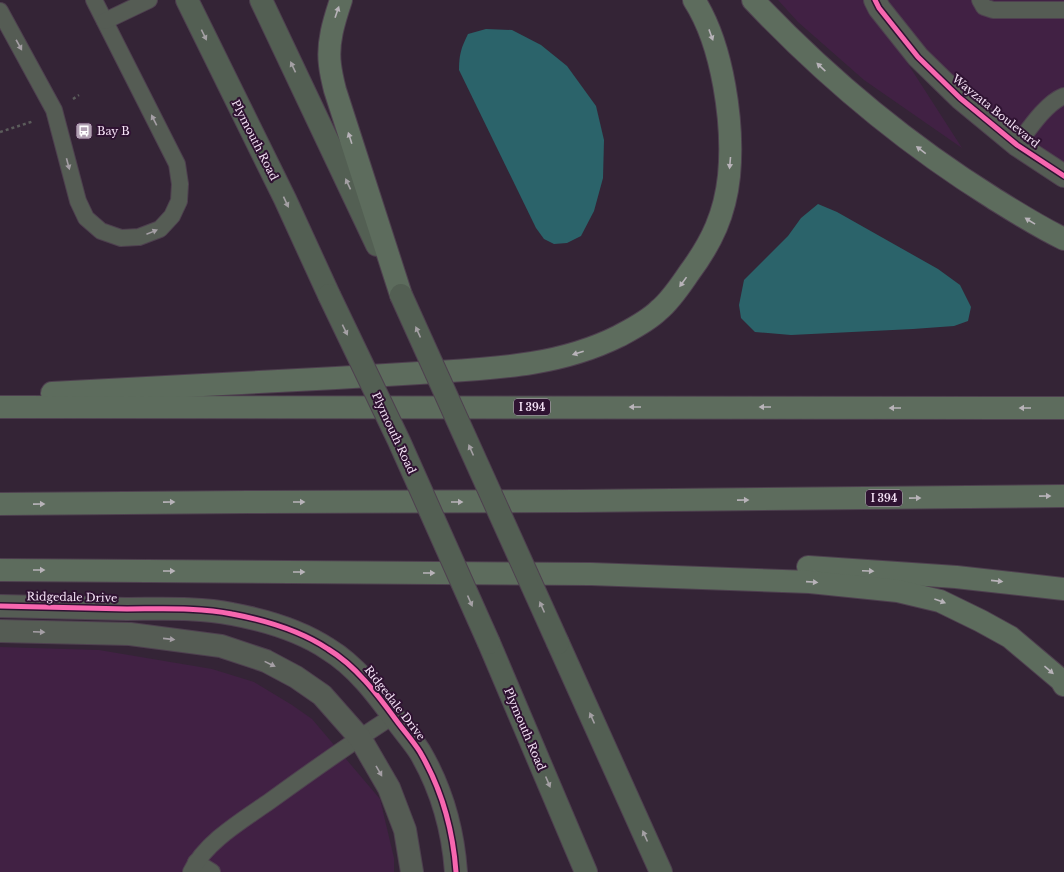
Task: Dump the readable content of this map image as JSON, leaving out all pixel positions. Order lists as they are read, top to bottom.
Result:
{
  "streets": {
    "highway": ["I 394"],
    "main road": ["Plymouth Road"],
    "street": ["Wayzata Boulevard", "Ridgedale Drive"]
  },
  "places": {
    "bus stop": ["Bay B"]
  }
}
